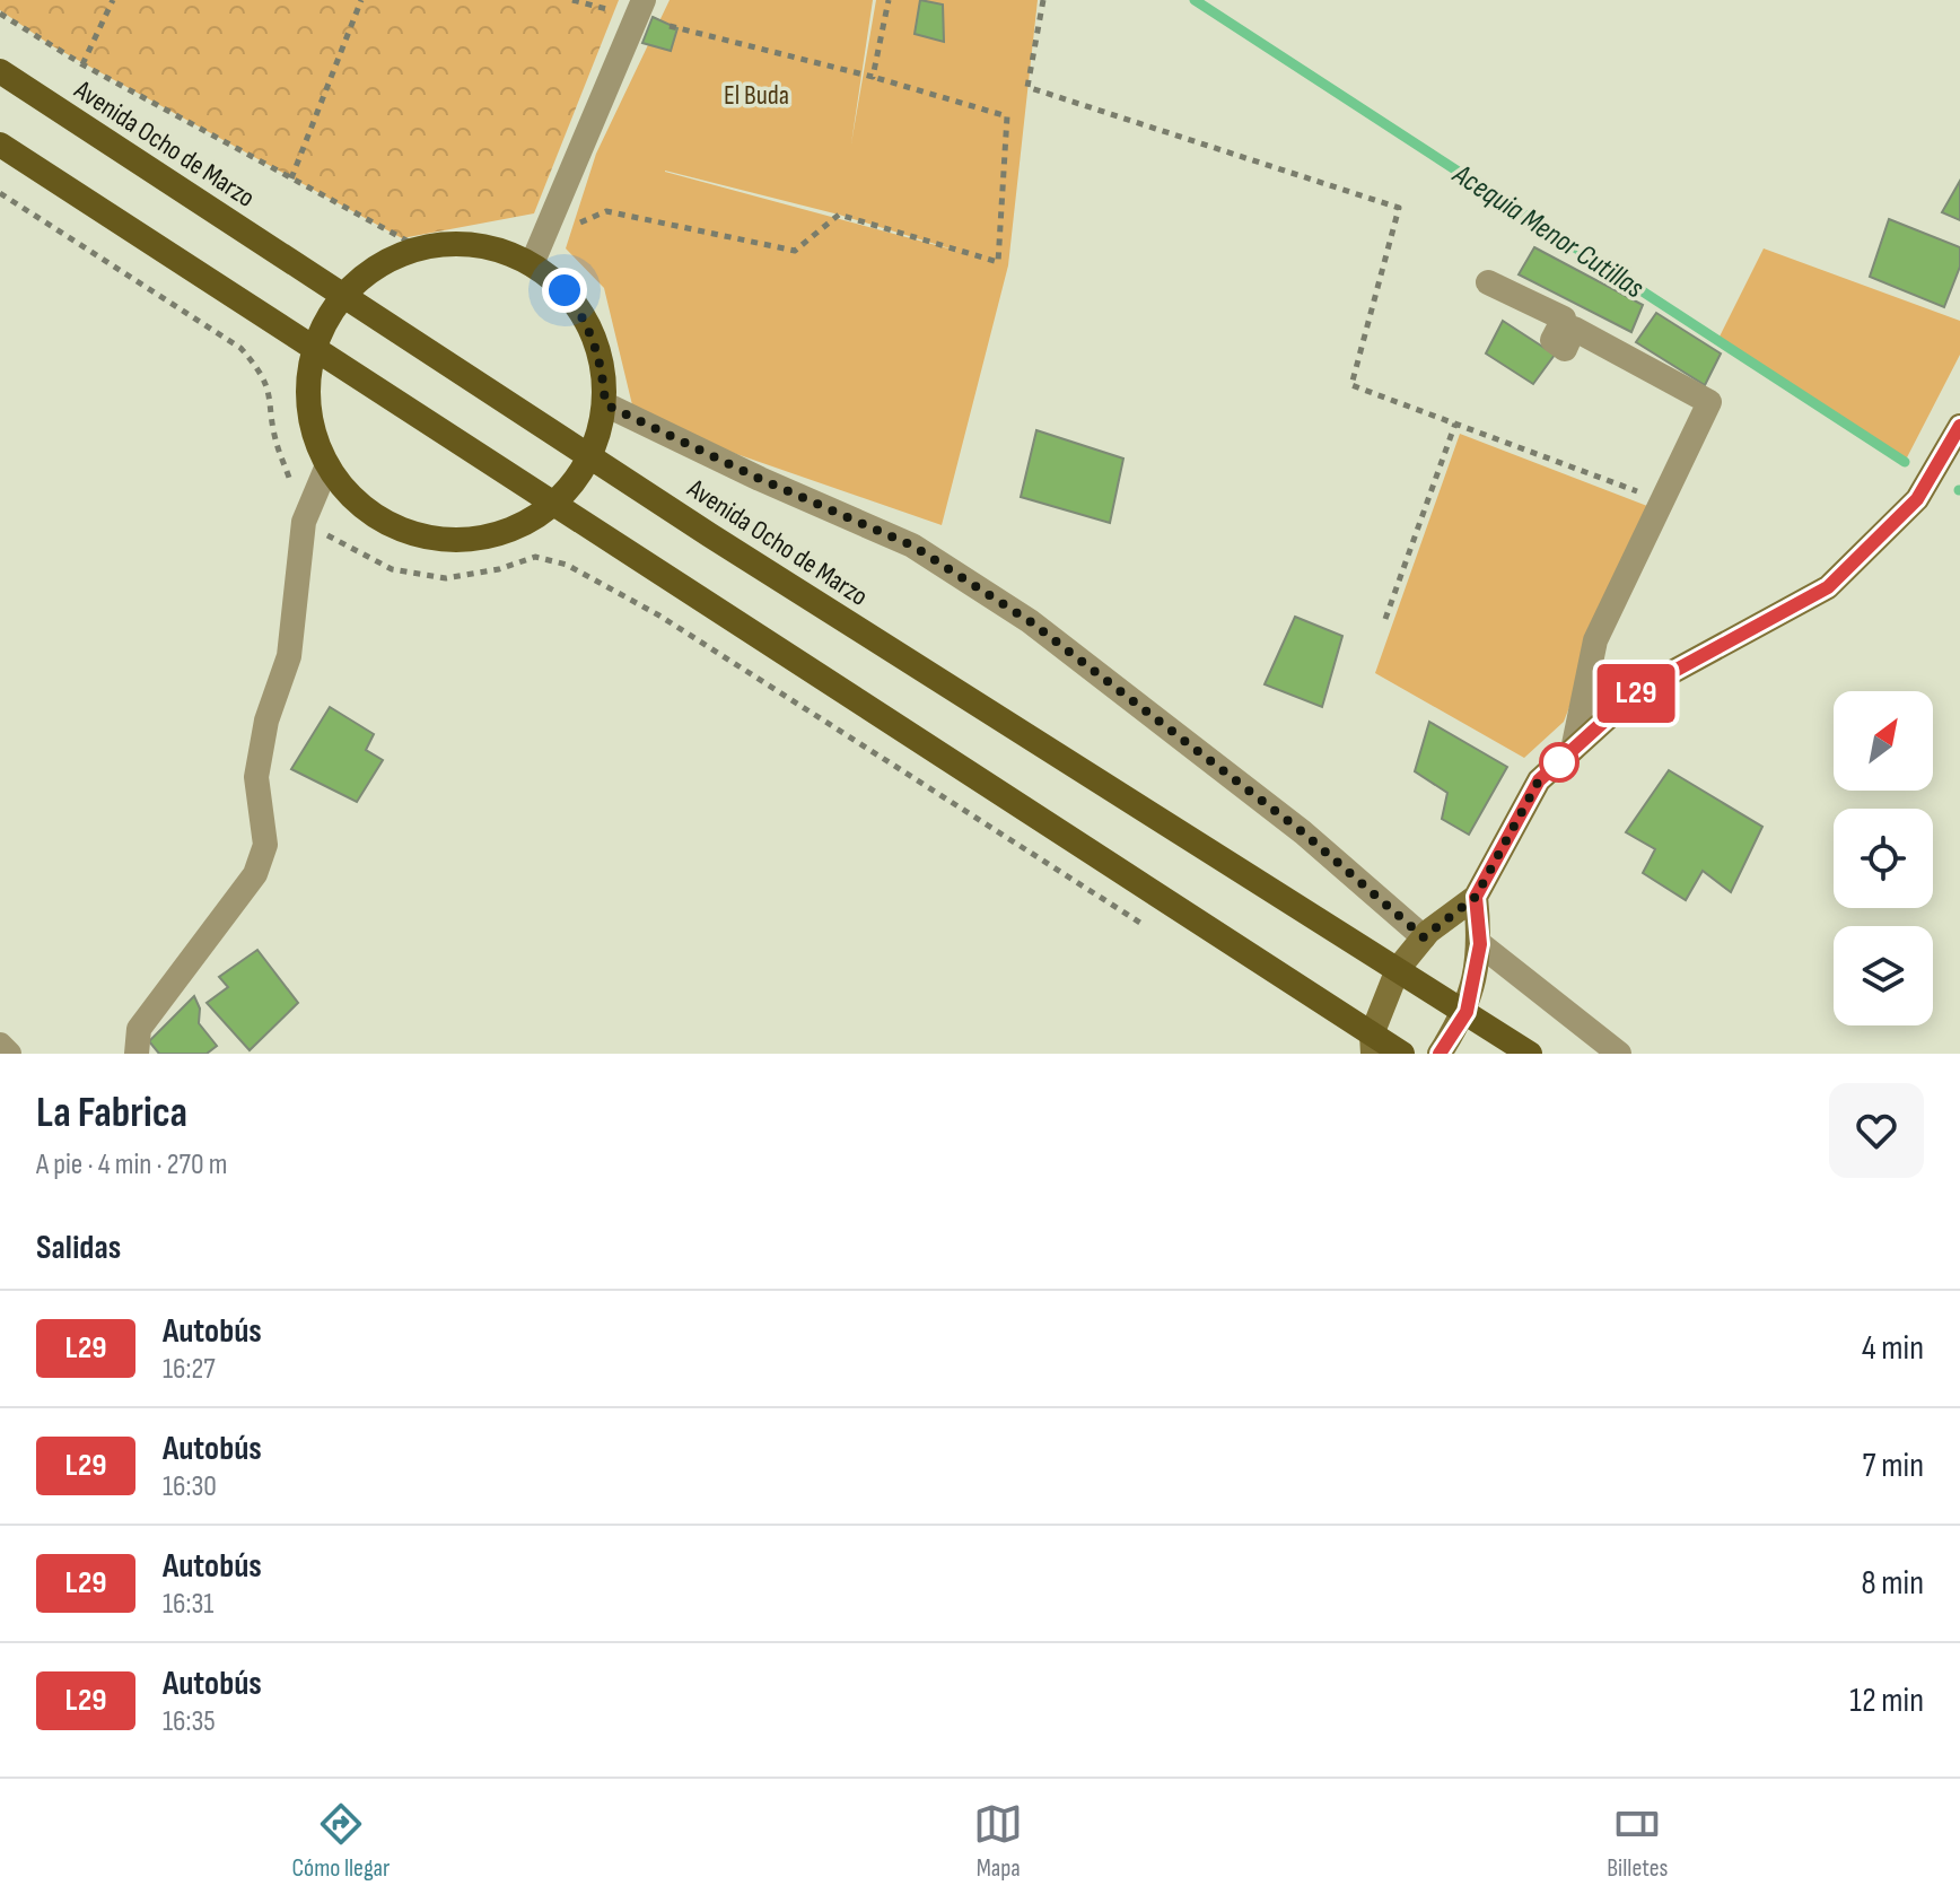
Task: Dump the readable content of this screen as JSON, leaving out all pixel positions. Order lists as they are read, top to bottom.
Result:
{
  "streets": {
    "main road": ["Avenida Ocho de Marzo"]
  },
  "water": ["Acequia Menor Cutillas"],
  "parks": ["El Buda"],
  "lines": ["bus line L29"],
  "north": "top right",
  "page": {
    "on_map": "L29",
    "heading": [
      ["La Fabrica", "A pie · 4 min · 270 m"],
      "Salidas"
    ],
    "list": [
      {
        "mark": "L29",
        "name": "Autobús",
        "note": "16:27",
        "value": "4 min"
      },
      {
        "mark": "L29",
        "name": "Autobús",
        "note": "16:30",
        "value": "7 min"
      },
      {
        "mark": "L29",
        "name": "Autobús",
        "note": "16:31",
        "value": "8 min"
      },
      {
        "mark": "L29",
        "name": "Autobús",
        "note": "16:35",
        "value": "12 min"
      }
    ],
    "tabs": ["Cómo llegar", "Mapa", "Billetes"]
  }
}
